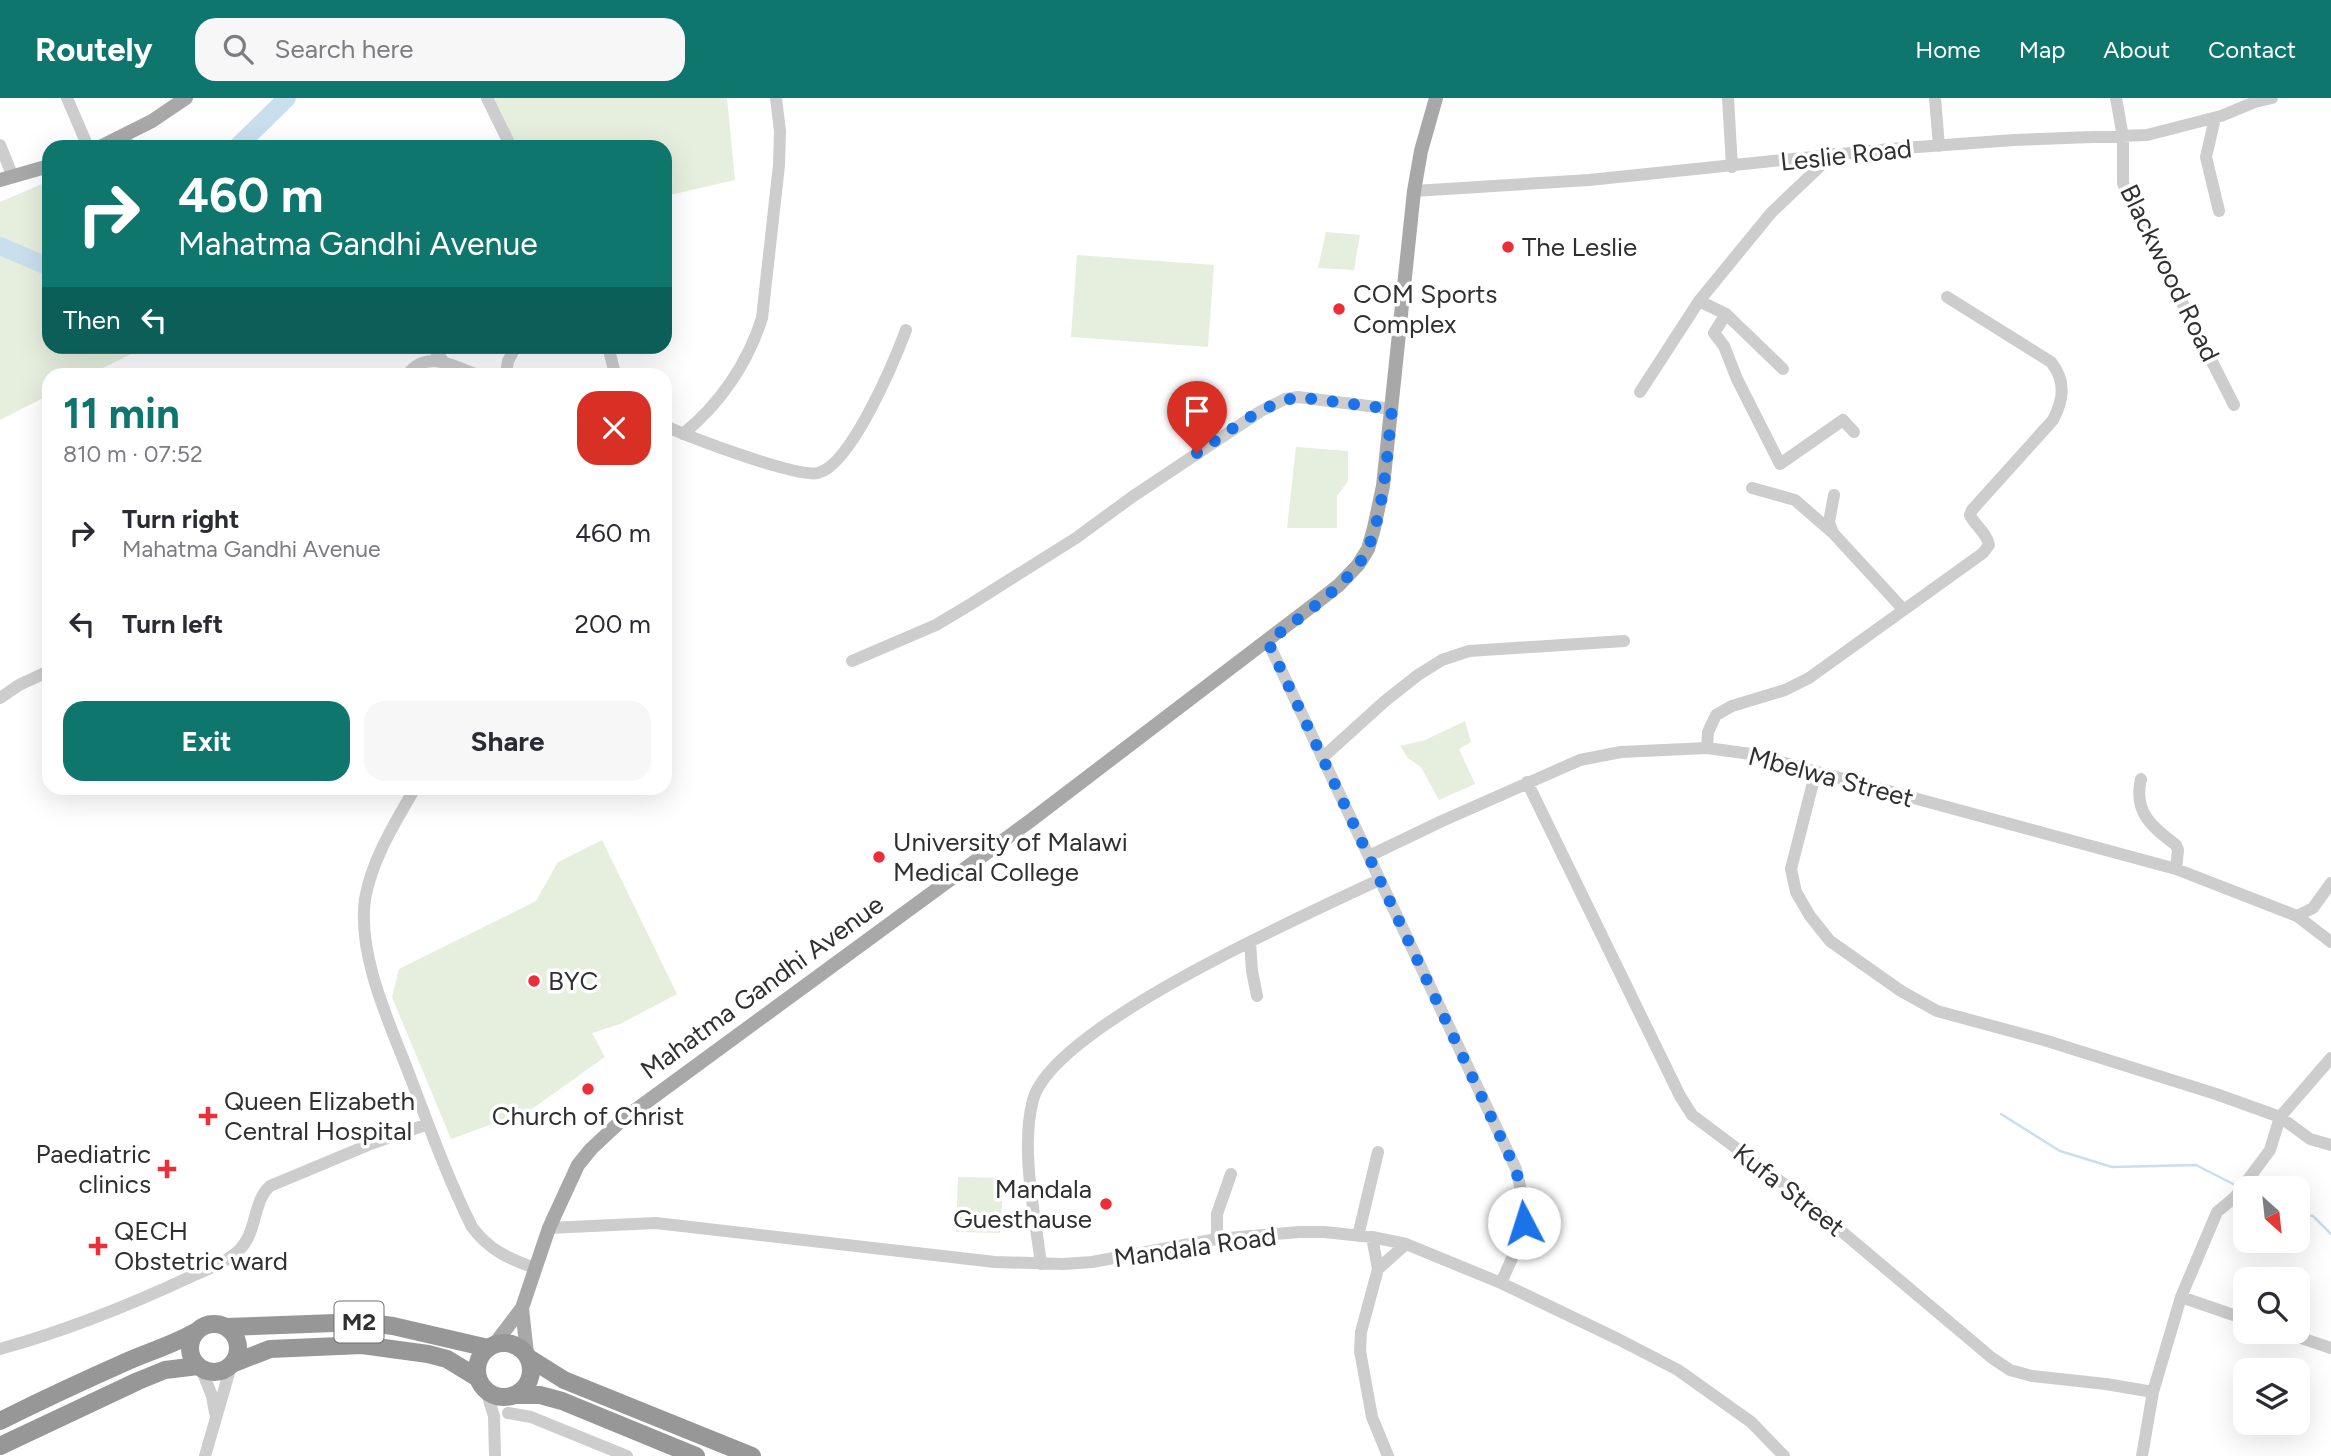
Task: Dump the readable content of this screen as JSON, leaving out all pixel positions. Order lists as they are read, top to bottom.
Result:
{
  "streets": {
    "highway": ["M2"],
    "main road": ["Mahatma Gandhi Avenue"],
    "street": [
      "Leslie Road",
      "Blackwood Road",
      "Mbelwa Street",
      "Kufa Street",
      "Mandala Road"
    ]
  },
  "crossings": [
    ["Leslie Road", "Blackwood Road"],
    ["Leslie Road", "Mahatma Gandhi Avenue"],
    ["Mbelwa Street", "Kufa Street"],
    ["Mahatma Gandhi Avenue", "Mandala Road"],
    ["Mahatma Gandhi Avenue", "M2"]
  ],
  "places": {
    "other": [
      "The Leslie",
      "COM Sports Complex",
      "University of Malawi Medical College",
      "BYC",
      "Church of Christ",
      "Mandala Guesthause"
    ],
    "health": ["Queen Elizabeth Central Hospital", "Paediatric clinics", "QECH Obstetric ward"]
  },
  "north": "bottom right",
  "page": {
    "header": "Routely",
    "search": "Search here",
    "nav": [
      "Home",
      "Map",
      "About",
      "Contact"
    ],
    "turn": ["460 m", "Mahatma Gandhi Avenue"],
    "then": "Then",
    "heading": ["11 min", "810 m · 07:52"],
    "list": [
      {
        "name": "Turn right",
        "note": "Mahatma Gandhi Avenue",
        "value": "460 m"
      },
      {
        "name": "Turn left",
        "value": "200 m"
      }
    ],
    "buttons": ["Exit", "Share"]
  }
}
